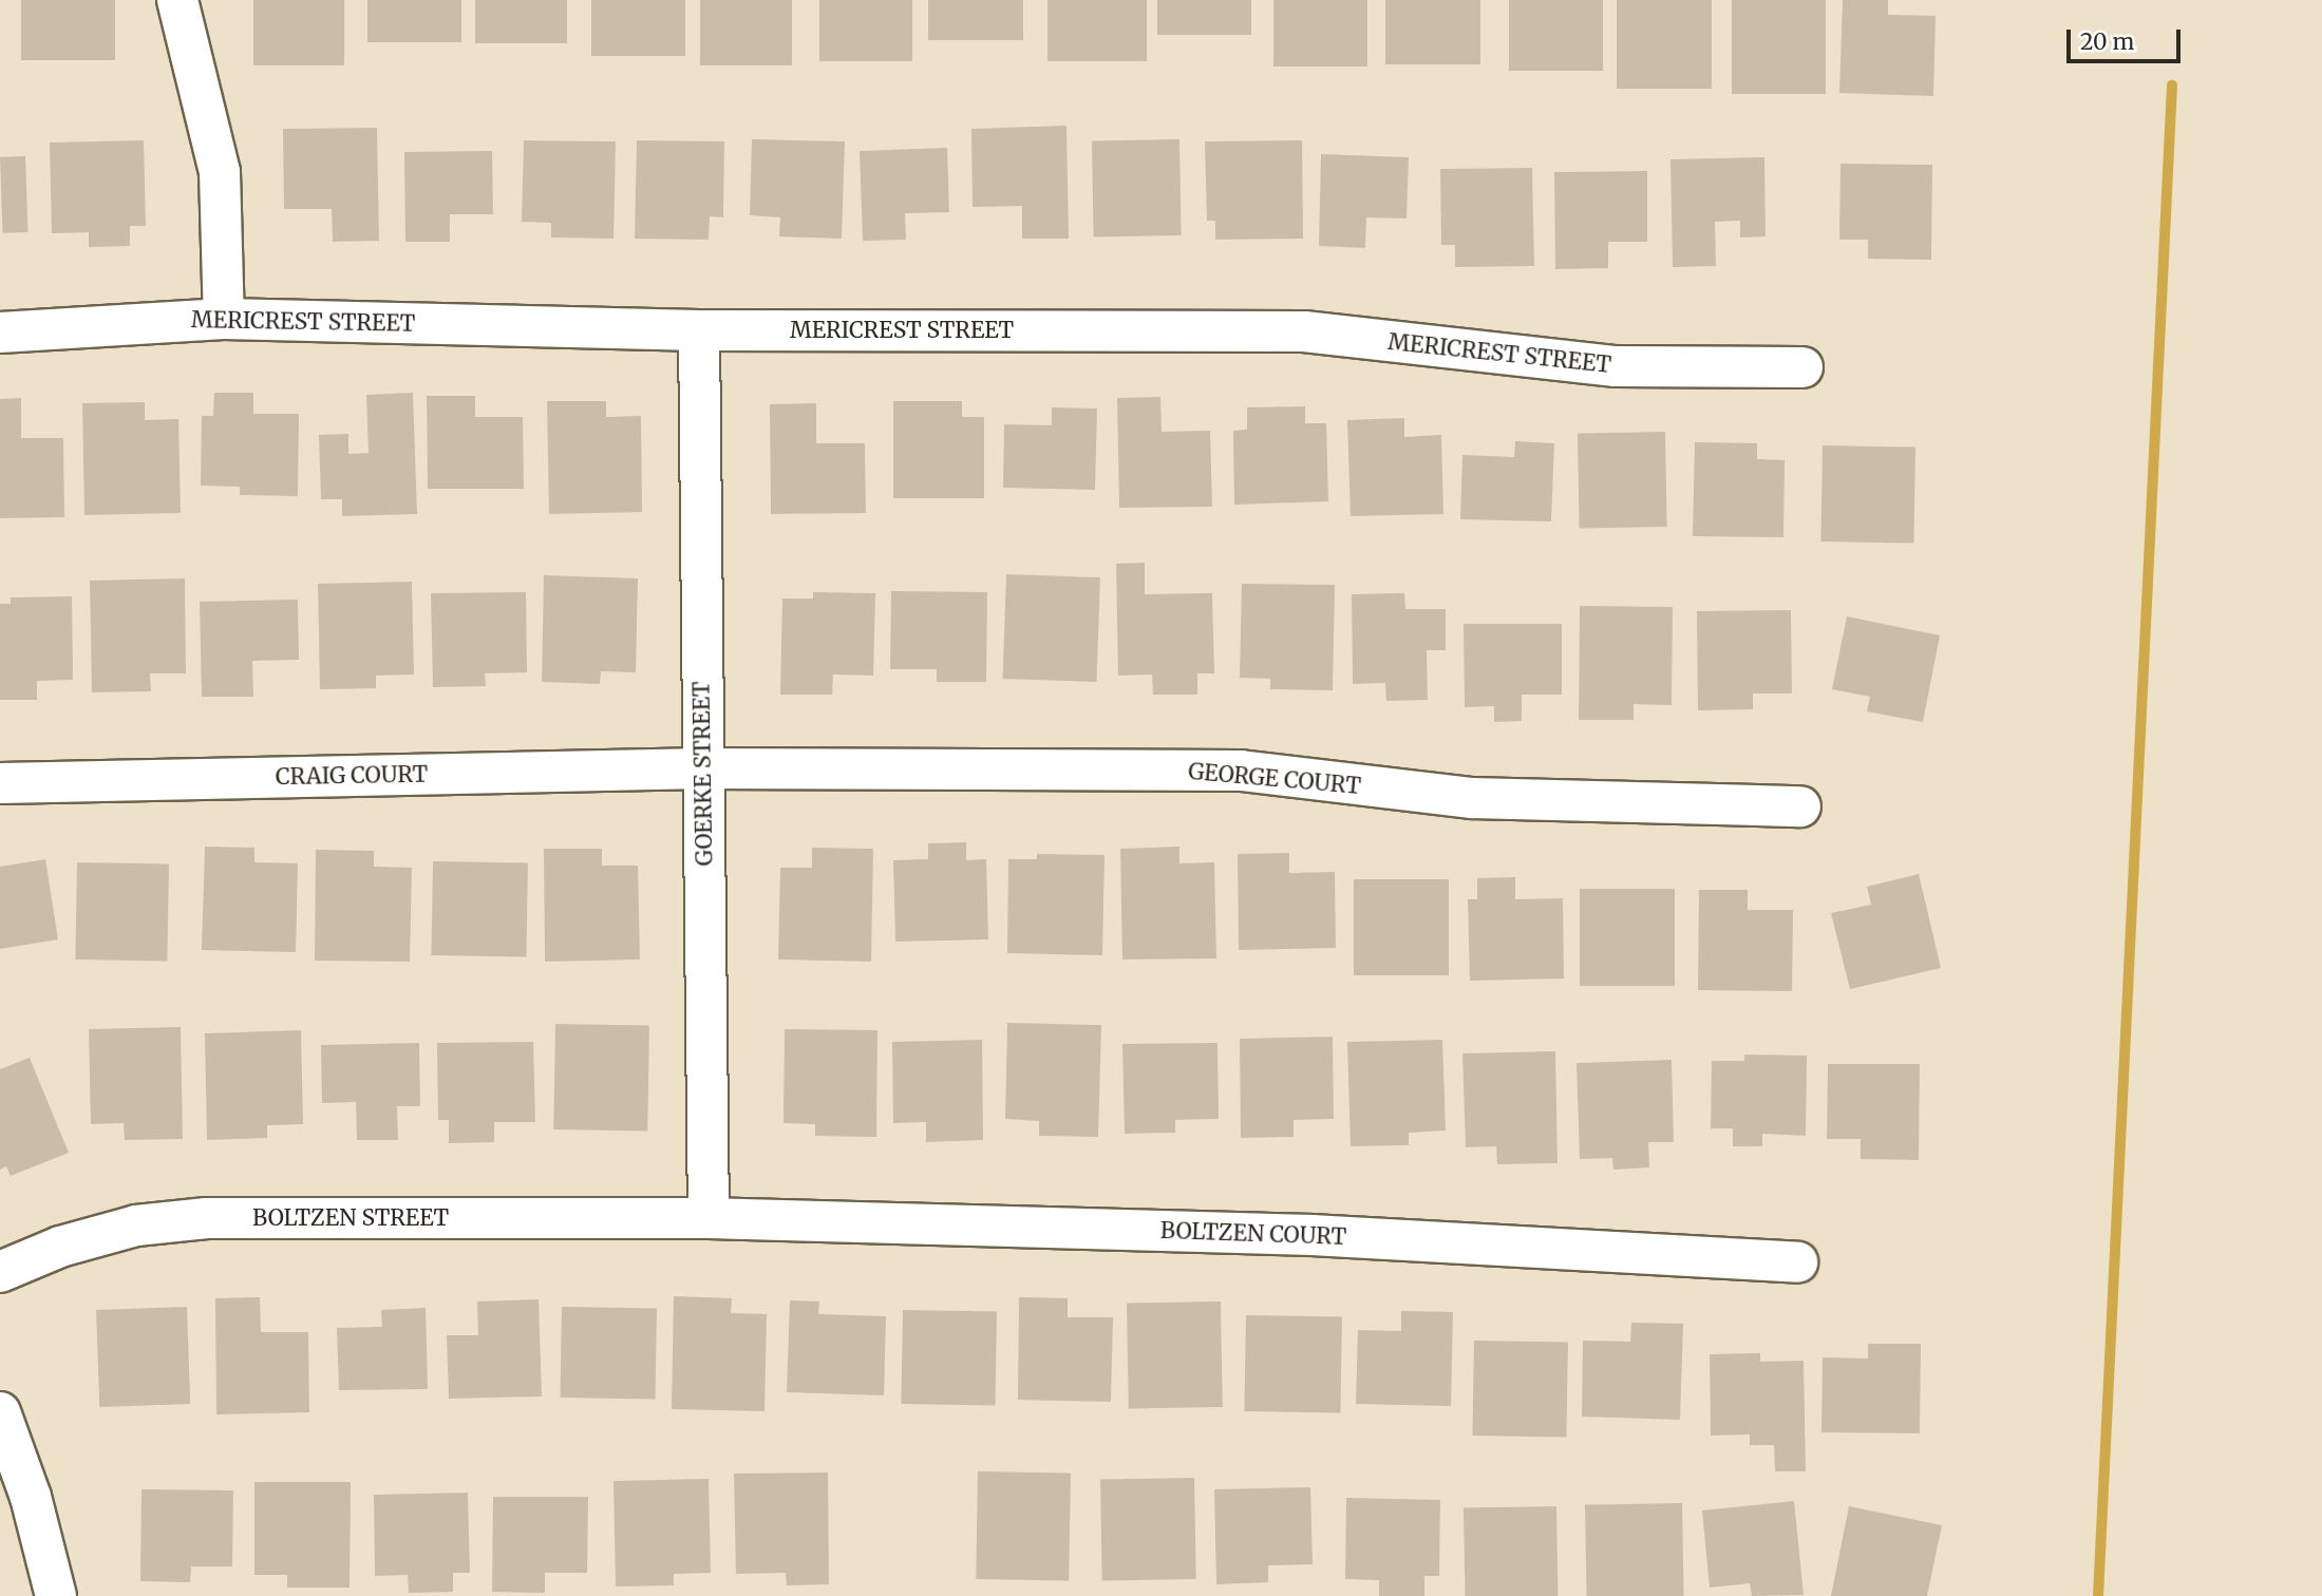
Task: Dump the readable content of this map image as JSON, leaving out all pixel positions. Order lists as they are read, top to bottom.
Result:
{
  "streets": {
    "street": [
      "MERICREST STREET",
      "GOERKE STREET",
      "CRAIG COURT",
      "GEORGE COURT",
      "BOLTZEN STREET",
      "BOLTZEN COURT"
    ]
  },
  "crossings": [
    ["MERICREST STREET", "GOERKE STREET"],
    ["GOERKE STREET", "CRAIG COURT"],
    ["GOERKE STREET", "GEORGE COURT"],
    ["GOERKE STREET", "BOLTZEN STREET"],
    ["GOERKE STREET", "BOLTZEN COURT"],
    ["CRAIG COURT", "GEORGE COURT"],
    ["BOLTZEN STREET", "BOLTZEN COURT"]
  ],
  "scale_bar": "20 m"
}
